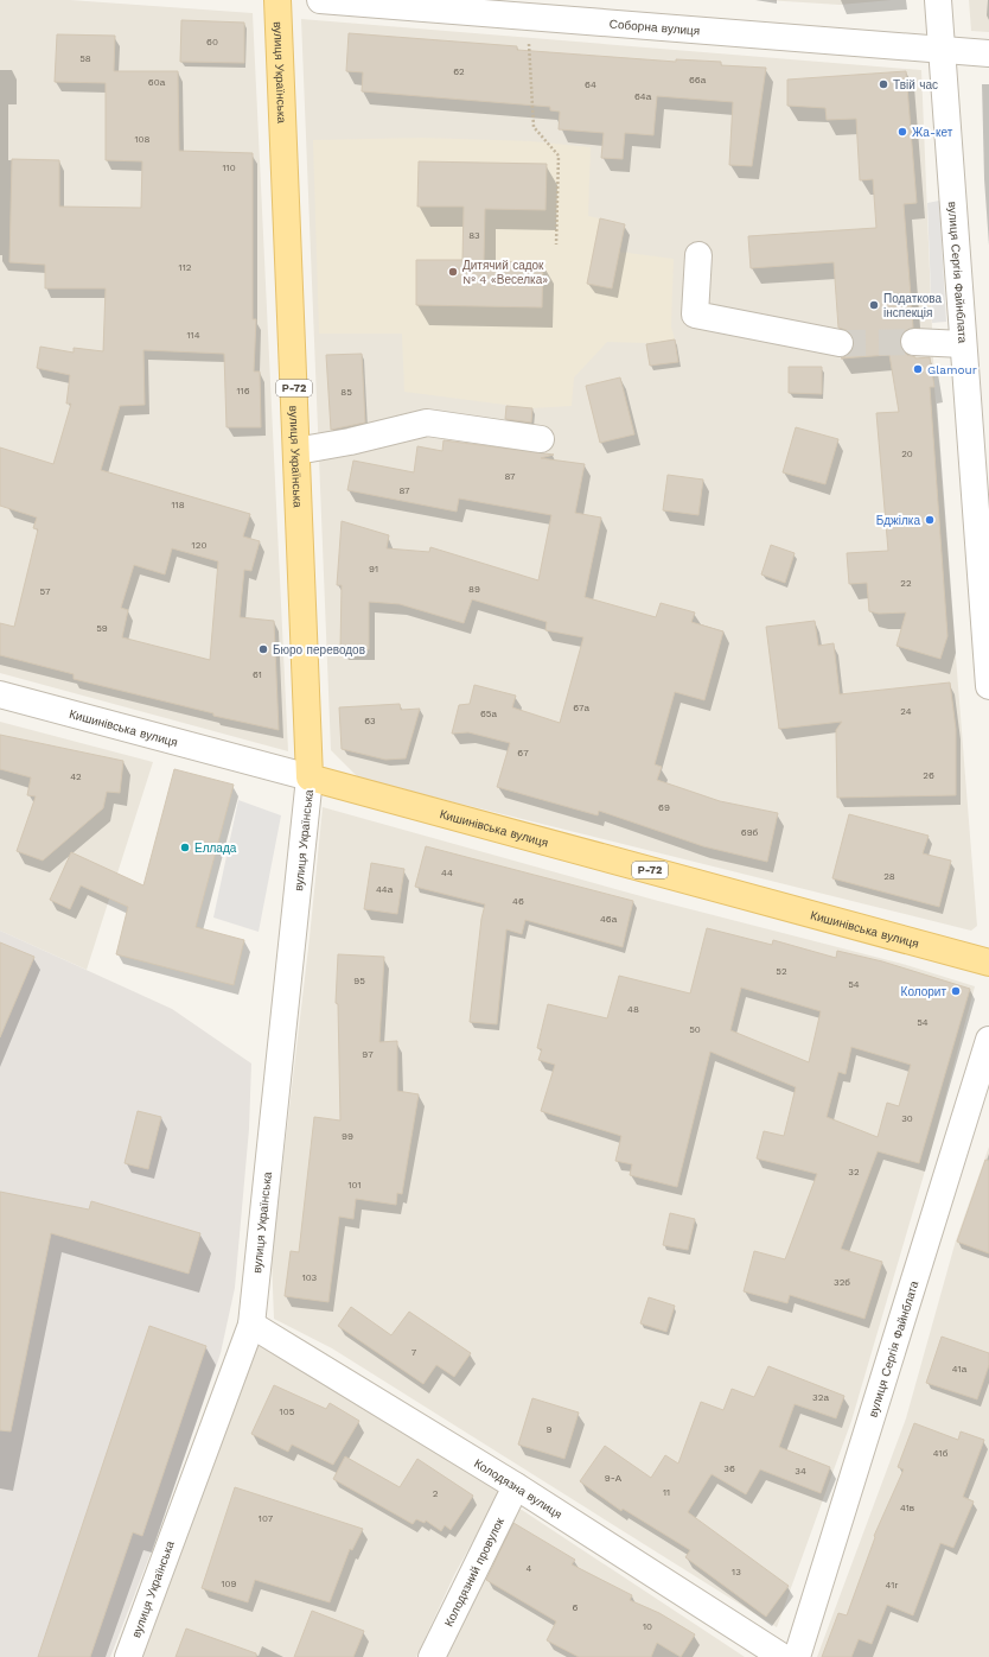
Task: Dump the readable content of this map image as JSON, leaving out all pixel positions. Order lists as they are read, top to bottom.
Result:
{
  "streets": {
    "main road": ["вулиця Українська", "Р-72", "Кишинівська вулиця"],
    "street": [
      "Соборна вулиця",
      "вулиця Сергія Файнблата",
      "Колодязна вулиця",
      "Колодязний провулок"
    ]
  },
  "crossings": [
    ["Соборна вулиця", "вулиця Сергія Файнблата"],
    ["вулиця Українська", "Кишинівська вулиця"],
    ["вулиця Українська", "Колодязна вулиця"],
    ["Колодязна вулиця", "Колодязний провулок"]
  ],
  "places": [
    "Твій час",
    "Жа-кет",
    "Дитячий садок № 4 «Веселка»",
    "Податкова інспекція",
    "Glamour",
    "Бджілка",
    "Бюро переводов",
    "Еллада",
    "Колорит"
  ],
  "house_numbers": [
    "60",
    "58",
    "62",
    "66а",
    "60а",
    "64",
    "64а",
    "108",
    "110",
    "83",
    "112",
    "114",
    "116",
    "85",
    "20",
    "87",
    "87",
    "118",
    "120",
    "91",
    "22",
    "89",
    "57",
    "59",
    "61",
    "67а",
    "24",
    "65а",
    "63",
    "67",
    "26",
    "42",
    "69",
    "69б",
    "44",
    "28",
    "44а",
    "46",
    "46а",
    "52",
    "95",
    "54",
    "48",
    "54",
    "50",
    "97",
    "30",
    "99",
    "32",
    "101",
    "103",
    "32б",
    "7",
    "41а",
    "32а",
    "105",
    "9",
    "41б",
    "36",
    "34",
    "9-А",
    "11",
    "2",
    "41в",
    "107",
    "4",
    "13",
    "109",
    "41г",
    "6",
    "10"
  ]
}
